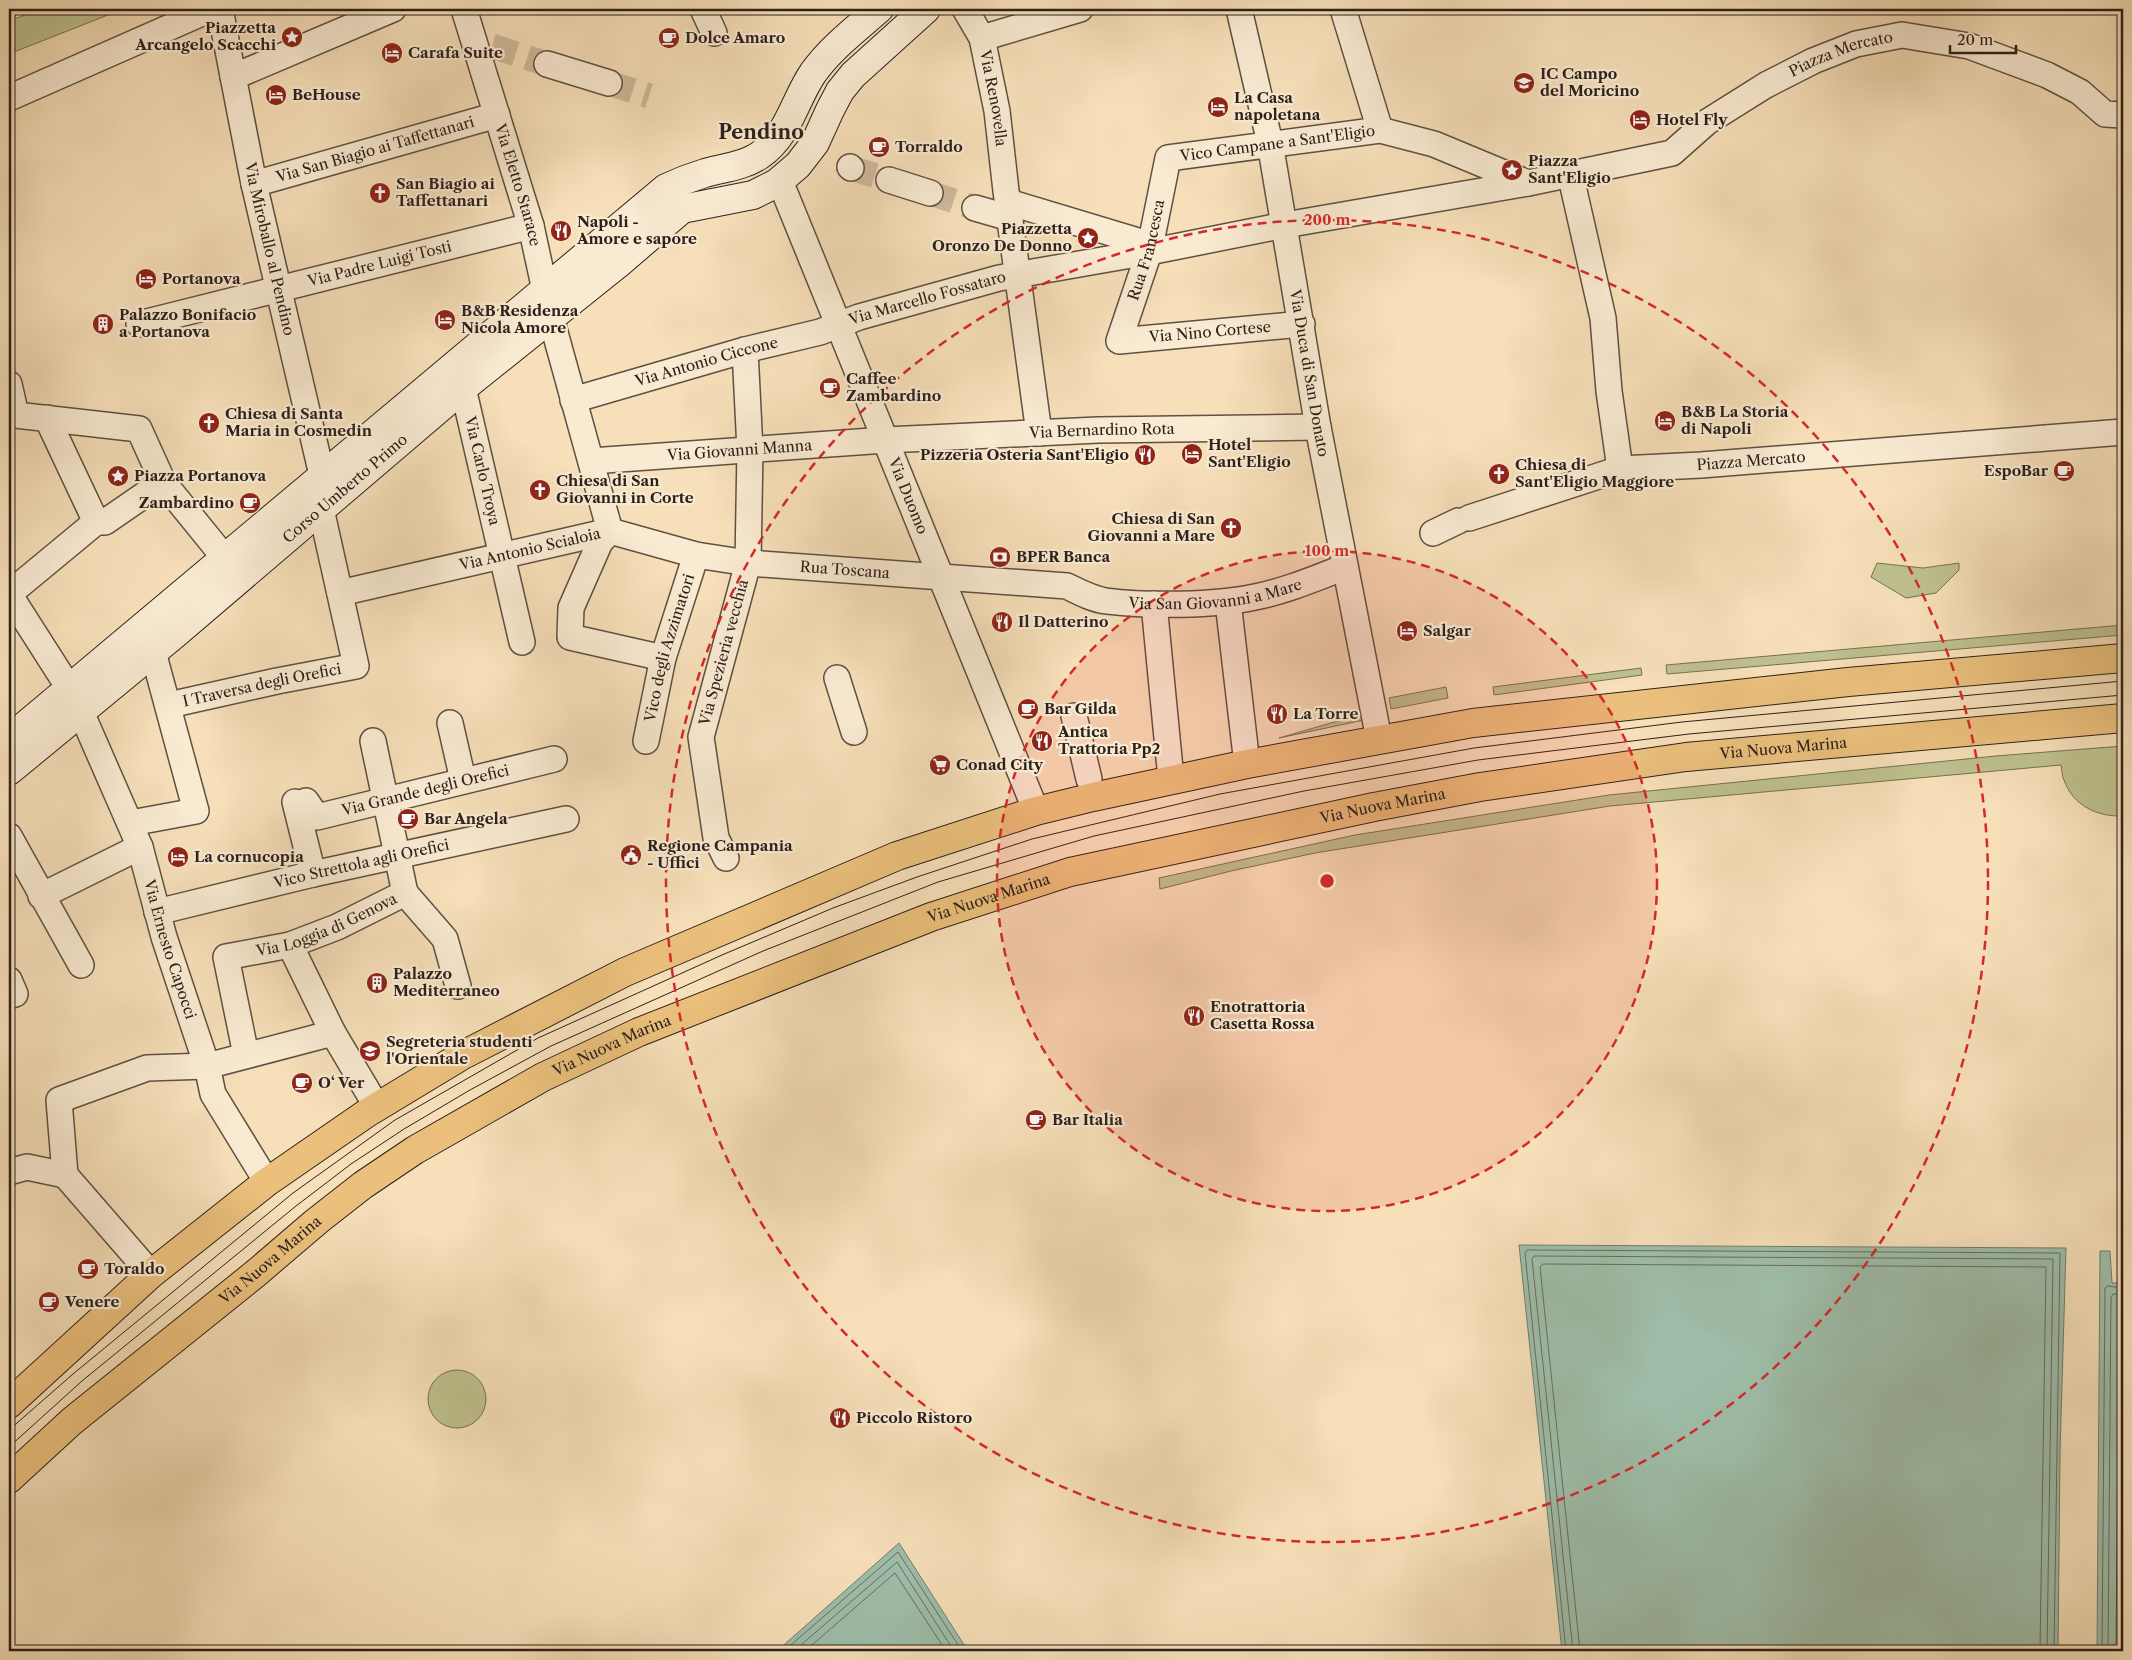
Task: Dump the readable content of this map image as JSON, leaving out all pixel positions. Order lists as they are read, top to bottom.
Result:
{
  "streets": {
    "main road": ["Corso Umberto Primo", "Via Nuova Marina"],
    "street": [
      "Piazza Mercato",
      "Via Renovella",
      "Vico Campane a Sant'Eligio",
      "Via San Biagio ai Taffettanari",
      "Via Eletto Starace",
      "Via Miroballo al Pendino",
      "Rua Francesca",
      "Via Padre Luigi Tosti",
      "Via Marcello Fossataro",
      "Via Nino Cortese",
      "Via Antonio Ciccone",
      "Via Duca di San Donato",
      "Via Bernardino Rota",
      "Via Giovanni Manna",
      "Via Carlo Troya",
      "Via Duomo",
      "Via Antonio Scialoia",
      "Rua Toscana",
      "Via San Giovanni a Mare",
      "Vico degli Azzimatori",
      "Via Spezieria vecchia",
      "I Traversa degli Orefici",
      "Via Grande degli Orefici",
      "Vico Strettola agli Orefici",
      "Via Loggia di Genova",
      "Via Ernesto Capocci"
    ]
  },
  "crossings": [
    ["Piazza Mercato", "Vico Campane a Sant'Eligio"],
    ["Piazza Mercato", "Via Marcello Fossataro"],
    ["Piazza Mercato", "Via Duca di San Donato"],
    ["Via Renovella", "Via Marcello Fossataro"],
    ["Vico Campane a Sant'Eligio", "Rua Francesca"],
    ["Vico Campane a Sant'Eligio", "Via Duca di San Donato"],
    ["Via San Biagio ai Taffettanari", "Via Eletto Starace"],
    ["Via San Biagio ai Taffettanari", "Via Miroballo al Pendino"],
    ["Via Eletto Starace", "Via Padre Luigi Tosti"],
    ["Via Eletto Starace", "Via Antonio Ciccone"],
    ["Via Eletto Starace", "Via Giovanni Manna"],
    ["Via Eletto Starace", "Corso Umberto Primo"],
    ["Via Eletto Starace", "Via Antonio Scialoia"],
    ["Via Miroballo al Pendino", "Via Padre Luigi Tosti"],
    ["Via Miroballo al Pendino", "Corso Umberto Primo"],
    ["Rua Francesca", "Via Marcello Fossataro"],
    ["Rua Francesca", "Via Nino Cortese"],
    ["Via Marcello Fossataro", "Via Antonio Ciccone"],
    ["Via Marcello Fossataro", "Via Duca di San Donato"],
    ["Via Marcello Fossataro", "Via Duomo"],
    ["Via Nino Cortese", "Via Duca di San Donato"],
    ["Via Antonio Ciccone", "Via Duomo"],
    ["Via Antonio Ciccone", "Via Spezieria vecchia"],
    ["Via Duca di San Donato", "Via Bernardino Rota"],
    ["Via Duca di San Donato", "Via San Giovanni a Mare"],
    ["Via Bernardino Rota", "Via Giovanni Manna"],
    ["Via Bernardino Rota", "Via Duomo"],
    ["Via Giovanni Manna", "Via Duomo"],
    ["Via Giovanni Manna", "Via Spezieria vecchia"],
    ["Via Carlo Troya", "Corso Umberto Primo"],
    ["Via Carlo Troya", "Via Antonio Scialoia"],
    ["Corso Umberto Primo", "Via Duomo"],
    ["Corso Umberto Primo", "Via Ernesto Capocci"],
    ["Via Duomo", "Rua Toscana"],
    ["Via Antonio Scialoia", "Rua Toscana"],
    ["Via Antonio Scialoia", "Vico degli Azzimatori"],
    ["Via Antonio Scialoia", "Via Spezieria vecchia"],
    ["Via Antonio Scialoia", "I Traversa degli Orefici"],
    ["Rua Toscana", "Via San Giovanni a Mare"],
    ["Rua Toscana", "Via Spezieria vecchia"],
    ["Via Grande degli Orefici", "Vico Strettola agli Orefici"],
    ["Vico Strettola agli Orefici", "Via Ernesto Capocci"]
  ],
  "districts": ["Pendino"],
  "places": {
    "place": [
      "Piazzetta Arcangelo Scacchi",
      "Piazza Sant'Eligio",
      "Piazzetta Oronzo De Donno",
      "Piazza Portanova"
    ],
    "cafe": [
      "Dolce Amaro",
      "Torraldo",
      "Caffee Zambardino",
      "EspoBar",
      "Zambardino",
      "Bar Gilda",
      "Bar Angela",
      "O‘ Ver",
      "Bar Italia",
      "Toraldo",
      "Venere"
    ],
    "hotel": [
      "Carafa Suite",
      "BeHouse",
      "La Casa napoletana",
      "Hotel Fly",
      "Portanova",
      "B&B Residenza Nicola Amore",
      "B&B La Storia di Napoli",
      "Hotel Sant'Eligio",
      "Salgar",
      "La cornucopia"
    ],
    "school or university": ["IC Campo del Moricino", "Segreteria studenti l'Orientale"],
    "church": [
      "San Biagio ai Taffettanari",
      "Chiesa di Santa Maria in Cosmedin",
      "Chiesa di Sant'Eligio Maggiore",
      "Chiesa di San Giovanni in Corte",
      "Chiesa di San Giovanni a Mare"
    ],
    "restaurant": [
      "Napoli - Amore e sapore",
      "Pizzeria Osteria Sant'Eligio",
      "Il Datterino",
      "La Torre",
      "Antica Trattoria Pp2",
      "Enotrattoria Casetta Rossa",
      "Piccolo Ristoro"
    ],
    "building": ["Palazzo Bonifacio a Portanova", "Palazzo Mediterraneo"],
    "bank": ["BPER Banca"],
    "supermarket": ["Conad City"],
    "public building": ["Regione Campania - Uffici"]
  },
  "scale_bar": "20 m",
  "rings": ["200 m", "100 m"]
}
